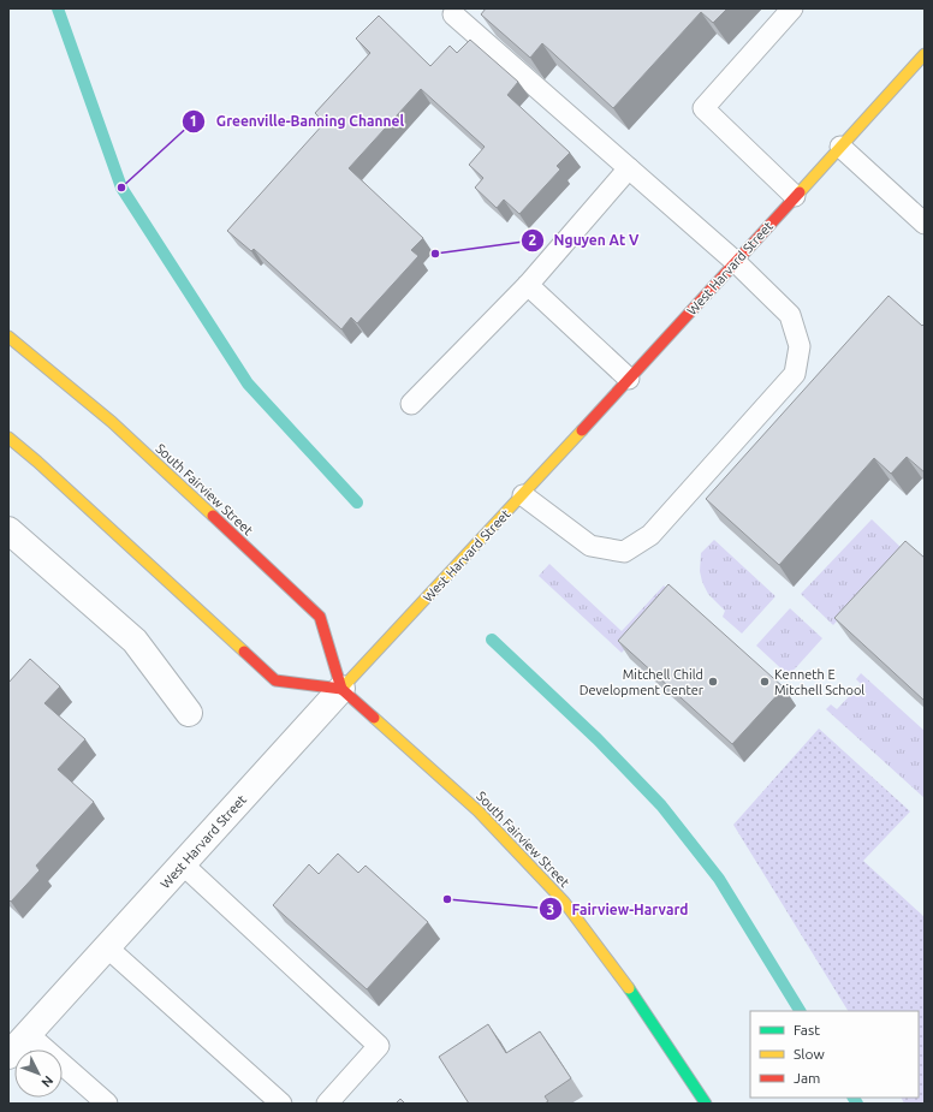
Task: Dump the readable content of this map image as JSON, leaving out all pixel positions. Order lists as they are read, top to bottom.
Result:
{
  "streets": {
    "main road": ["West Harvard Street", "South Fairview Street"]
  },
  "crossings": [
    ["West Harvard Street", "South Fairview Street"]
  ],
  "places": [
    "Greenville-Banning Channel",
    "Nguyen At V",
    "Mitchell Child Development Center",
    "Kenneth E Mitchell School",
    "Fairview-Harvard"
  ],
  "legend": ["Fast", "Slow", "Jam"],
  "north": "bottom right"
}
